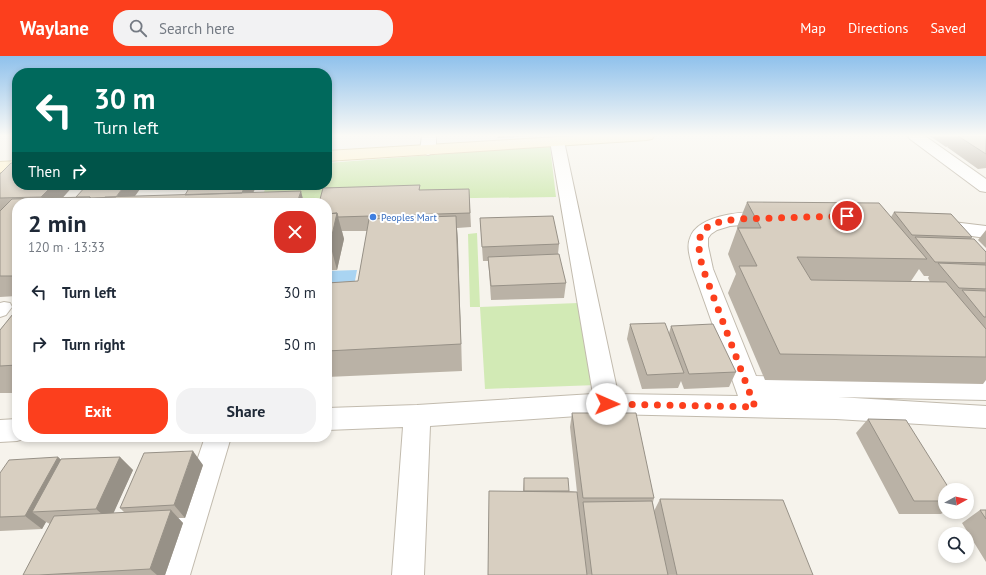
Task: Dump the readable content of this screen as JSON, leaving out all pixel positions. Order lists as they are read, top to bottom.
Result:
{
  "places": ["Peoples Mart"],
  "north": "right",
  "page": {
    "header": "Waylane",
    "search": "Search here",
    "nav": ["Map", "Directions", "Saved"],
    "turn": ["30 m", "Turn left"],
    "then": "Then",
    "heading": ["2 min", "120 m · 13:33"],
    "list": [
      {
        "name": "Turn left",
        "value": "30 m"
      },
      {
        "name": "Turn right",
        "value": "50 m"
      }
    ],
    "buttons": ["Exit", "Share"]
  }
}
